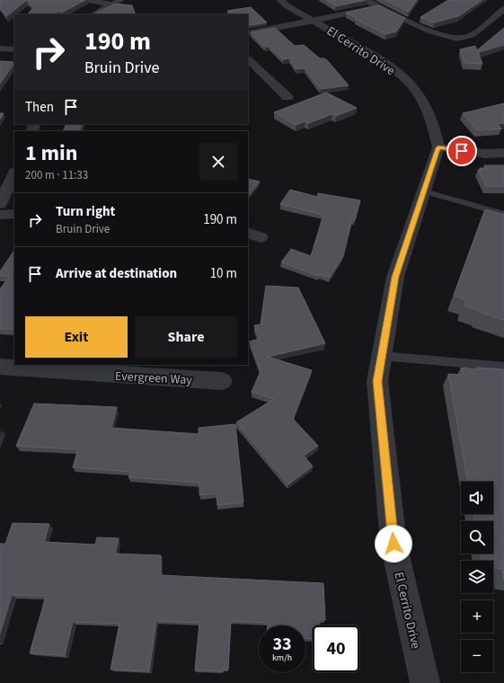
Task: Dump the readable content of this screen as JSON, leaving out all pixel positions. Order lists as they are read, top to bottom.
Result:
{
  "streets": {
    "street": ["El Cerrito Drive", "Evergreen Way"]
  },
  "page": {
    "turn": ["190 m", "Bruin Drive"],
    "then": "Then",
    "heading": ["1 min", "200 m · 11:33"],
    "list": [
      {
        "name": "Turn right",
        "note": "Bruin Drive",
        "value": "190 m"
      },
      {
        "name": "Arrive at destination",
        "value": "10 m"
      }
    ],
    "buttons": ["Exit", "Share"],
    "map_buttons": ["+", "−"],
    "speed": "33 km/h",
    "limit": "40"
  }
}
